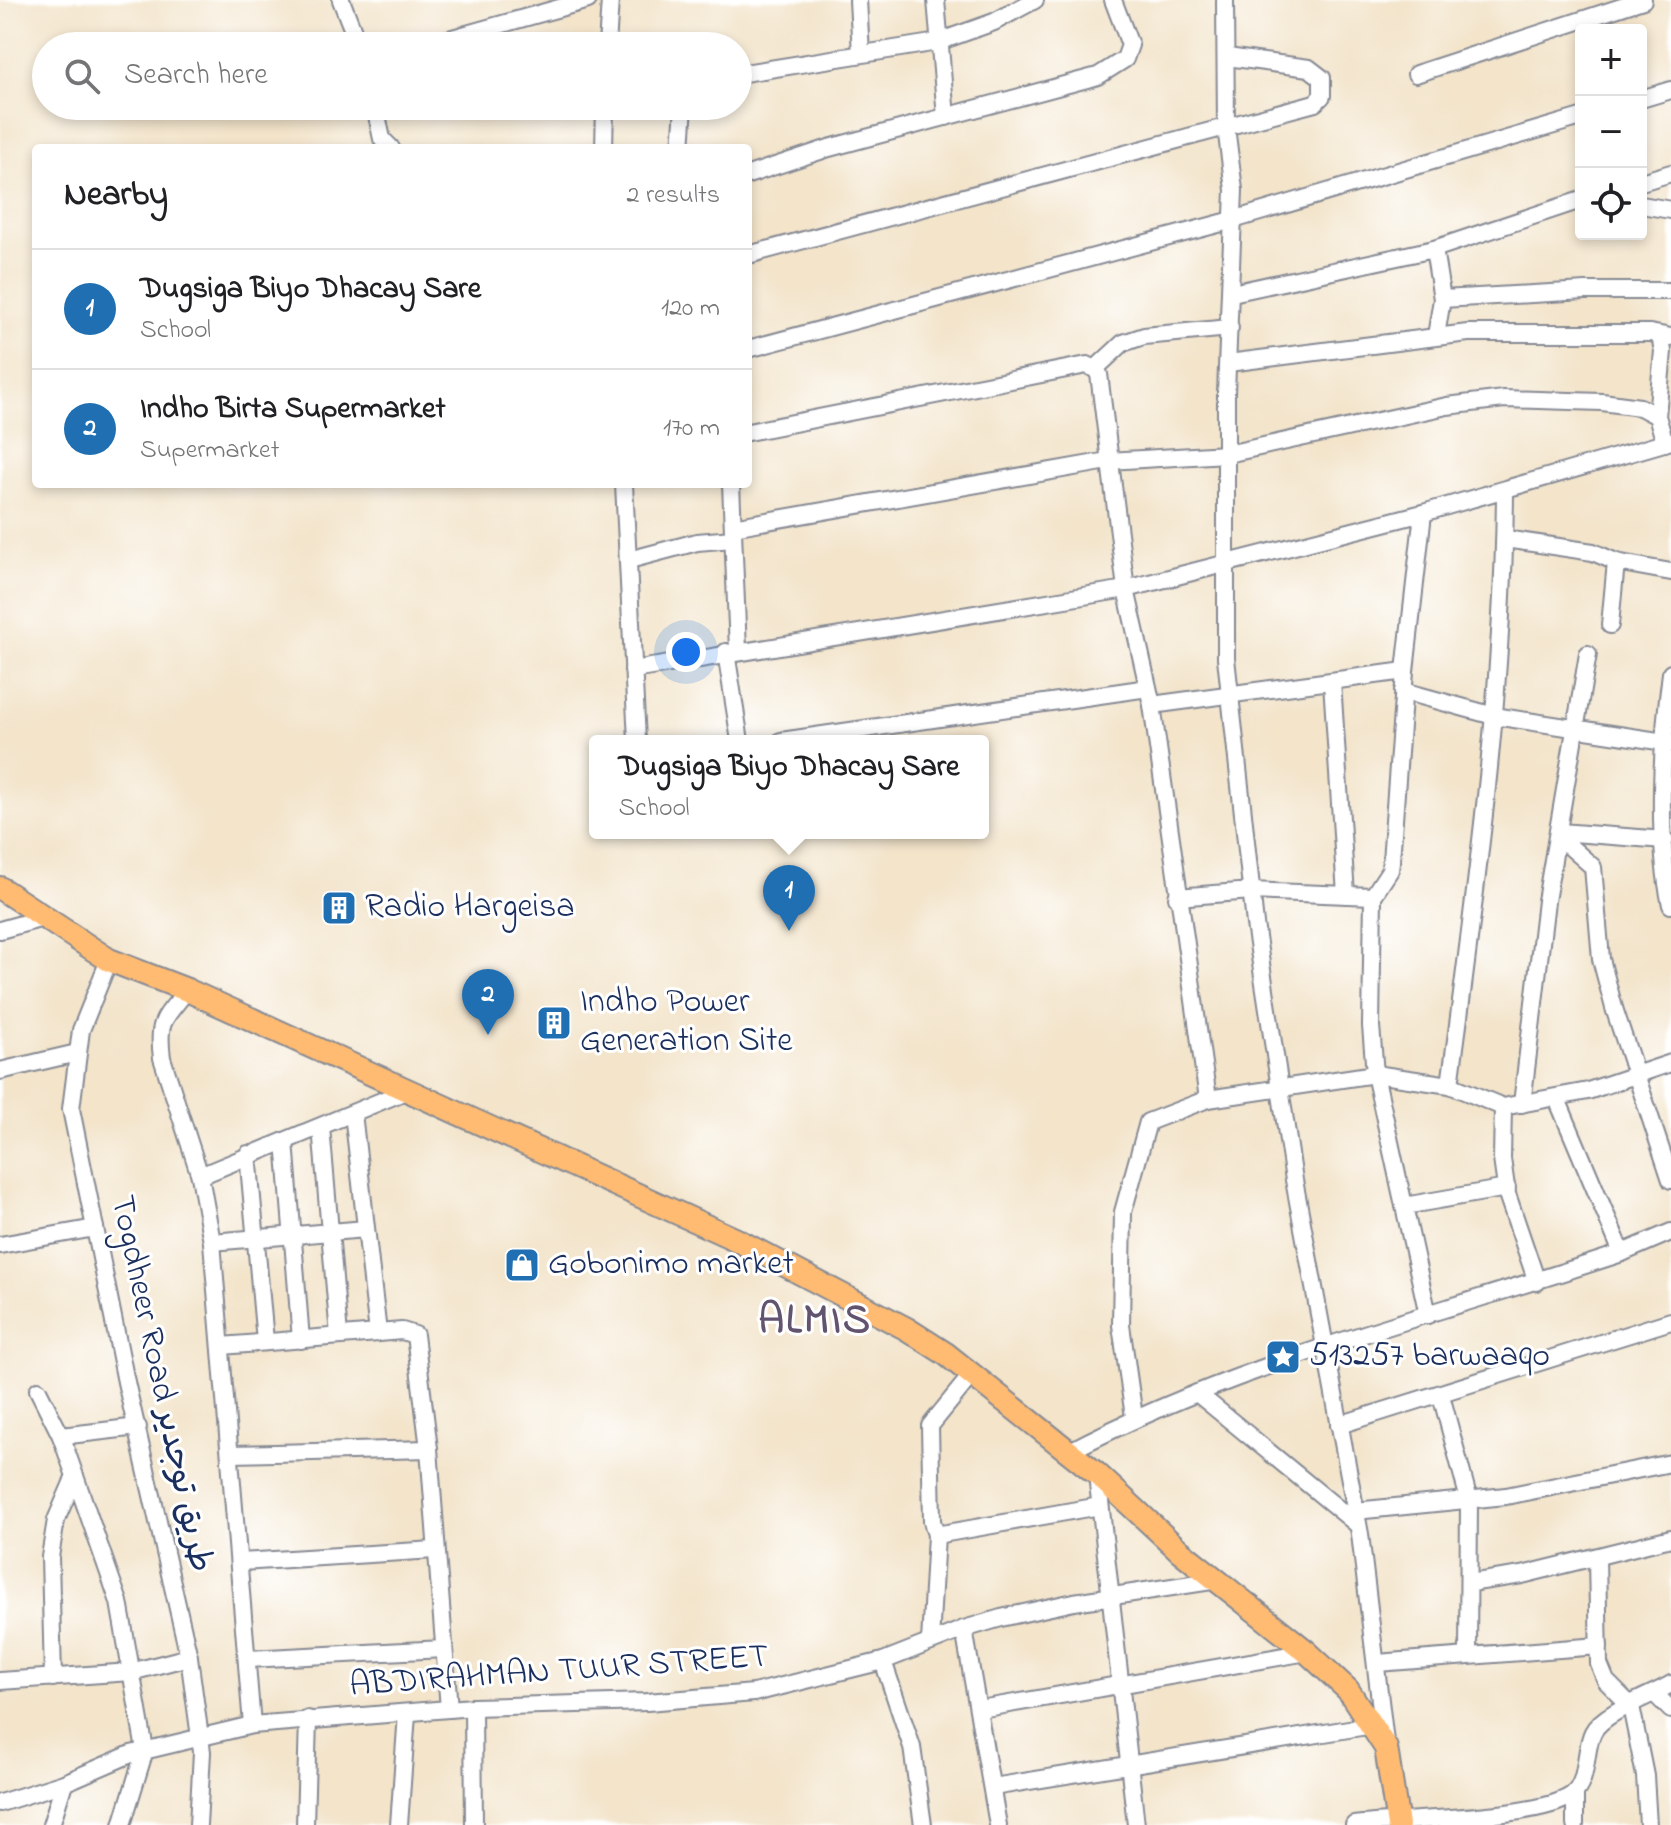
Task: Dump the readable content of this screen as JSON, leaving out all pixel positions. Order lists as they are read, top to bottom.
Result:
{
  "streets": {
    "street": ["Togdheer Road طريق توجدير", "ABDIRAHMAN TUUR STREET"]
  },
  "crossings": [
    ["Togdheer Road طريق توجدير", "ABDIRAHMAN TUUR STREET"]
  ],
  "districts": ["ALMIS"],
  "places": {
    "building": ["Radio Hargeisa", "Indho Power Generation Site"],
    "shop": ["Gobonimo market"],
    "place": ["513257 barwaaqo"]
  },
  "page": {
    "map_buttons": ["+", "−"],
    "search": "Search here",
    "heading": ["Nearby", "2 results"],
    "list": [
      {
        "mark": "1",
        "name": "Dugsiga Biyo Dhacay Sare",
        "note": "School",
        "value": "120 m"
      },
      {
        "mark": "2",
        "name": "Indho Birta Supermarket",
        "note": "Supermarket",
        "value": "170 m"
      }
    ],
    "popup": ["Dugsiga Biyo Dhacay Sare", "School"],
    "pins": ["1", "2"]
  }
}
